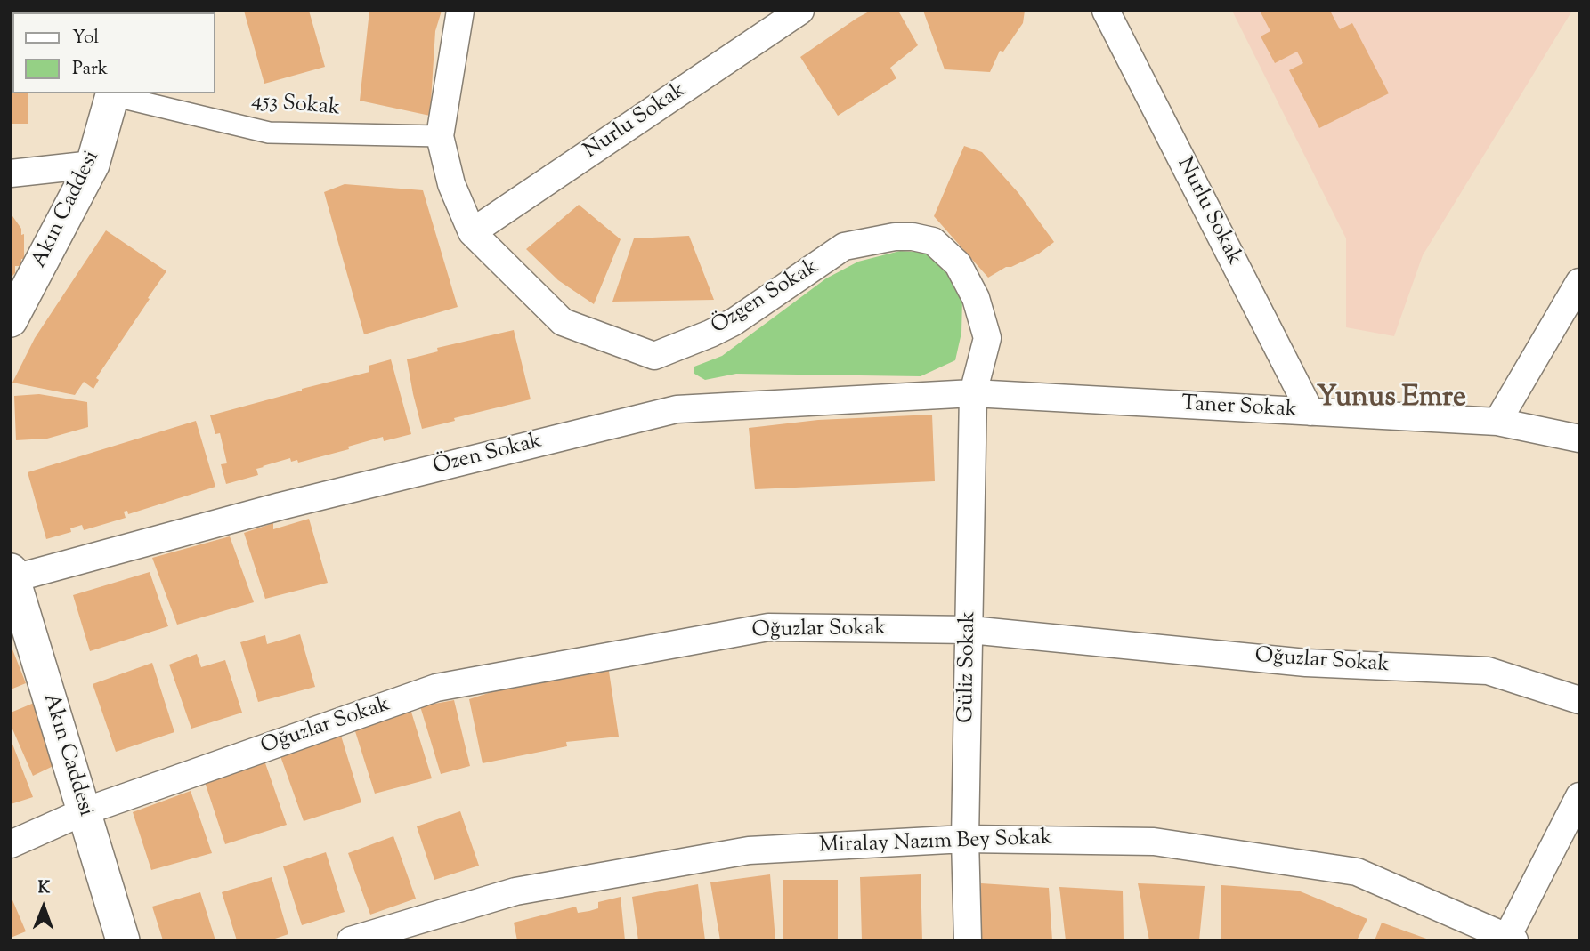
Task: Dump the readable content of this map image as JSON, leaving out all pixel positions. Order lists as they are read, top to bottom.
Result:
{
  "streets": {
    "street": [
      "453 Sokak",
      "Nurlu Sokak",
      "Akın Caddesi",
      "Özgen Sokak",
      "Taner Sokak",
      "Özen Sokak",
      "Oğuzlar Sokak",
      "Güliz Sokak",
      "Miralay Nazım Bey Sokak"
    ]
  },
  "crossings": [
    ["453 Sokak", "Akın Caddesi"],
    ["453 Sokak", "Özgen Sokak"],
    ["Nurlu Sokak", "Özgen Sokak"],
    ["Nurlu Sokak", "Taner Sokak"],
    ["Akın Caddesi", "Özen Sokak"],
    ["Akın Caddesi", "Oğuzlar Sokak"],
    ["Özgen Sokak", "Taner Sokak"],
    ["Özgen Sokak", "Özen Sokak"],
    ["Özgen Sokak", "Güliz Sokak"],
    ["Taner Sokak", "Özen Sokak"],
    ["Taner Sokak", "Güliz Sokak"],
    ["Özen Sokak", "Güliz Sokak"],
    ["Oğuzlar Sokak", "Güliz Sokak"],
    ["Güliz Sokak", "Miralay Nazım Bey Sokak"]
  ],
  "districts": ["Yunus Emre"],
  "legend": ["Yol", "Park"],
  "north": "top"
}
